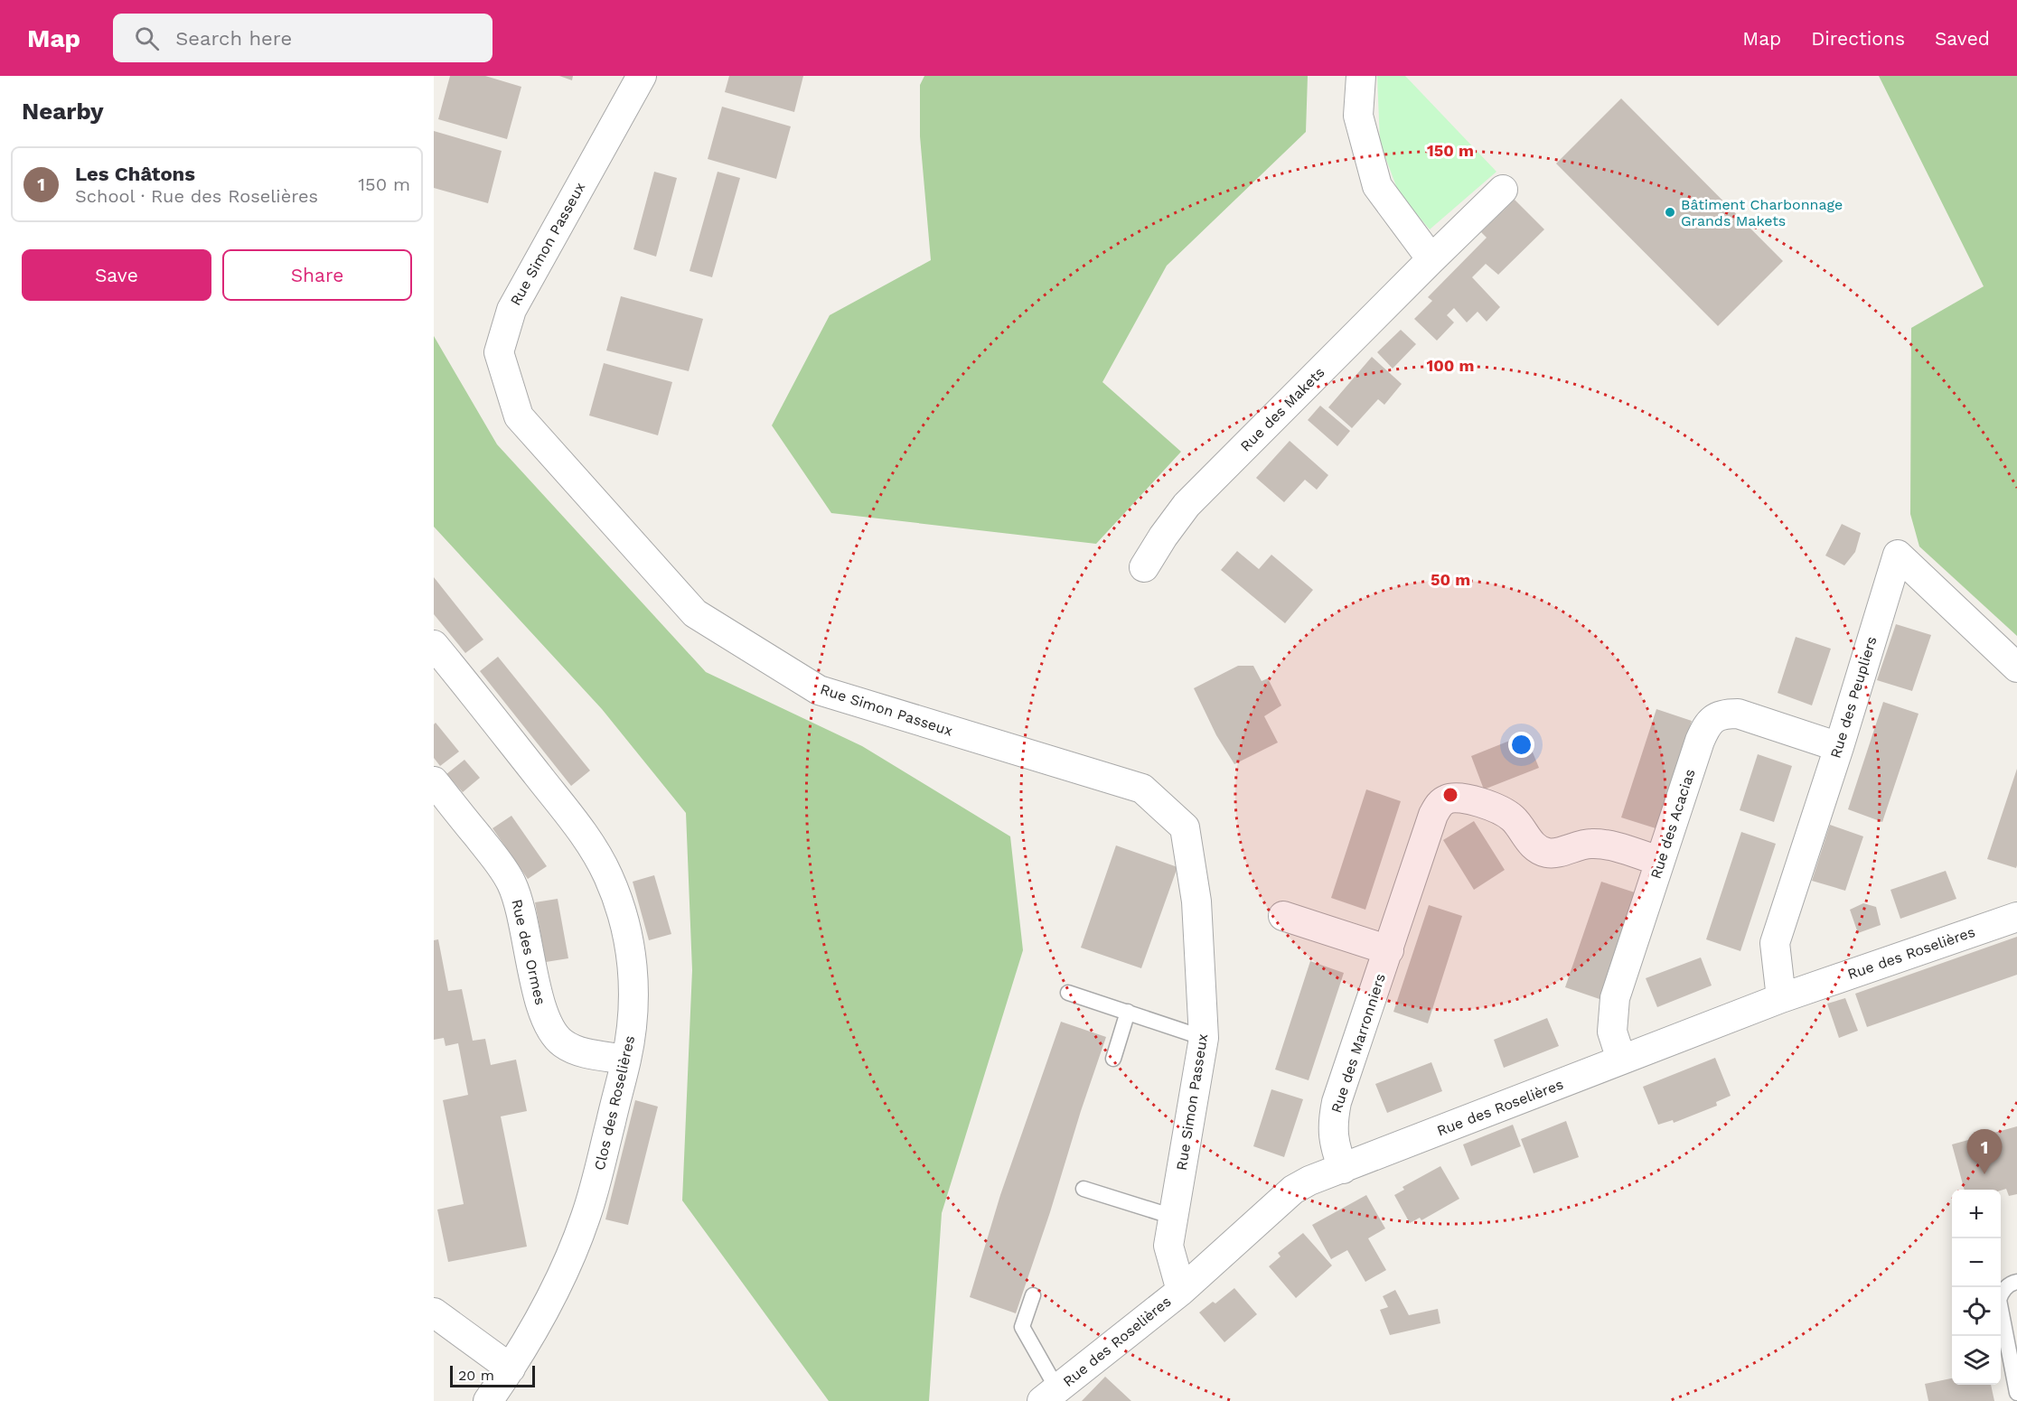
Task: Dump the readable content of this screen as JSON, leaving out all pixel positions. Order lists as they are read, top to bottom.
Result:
{
  "streets": {
    "street": [
      "Rue Simon Passeux",
      "Rue des Makets",
      "Rue des Peupliers",
      "Rue des Acacias",
      "Rue des Ormes",
      "Rue des Roselières",
      "Rue des Marronniers",
      "Clos des Roselières"
    ]
  },
  "crossings": [
    ["Rue Simon Passeux", "Rue des Roselières"],
    ["Rue des Peupliers", "Rue des Acacias"],
    ["Rue des Peupliers", "Rue des Roselières"],
    ["Rue des Acacias", "Rue des Roselières"],
    ["Rue des Acacias", "Rue des Marronniers"],
    ["Rue des Ormes", "Clos des Roselières"],
    ["Rue des Roselières", "Rue des Marronniers"]
  ],
  "places": ["Bâtiment Charbonnage Grands Makets"],
  "scale_bar": "20 m",
  "page": {
    "header": "Map",
    "search": "Search here",
    "nav": ["Map", "Directions", "Saved"],
    "heading": "Nearby",
    "list": [
      {
        "mark": "1",
        "name": "Les Châtons",
        "note": "School · Rue des Roselières",
        "value": "150 m"
      }
    ],
    "buttons": ["Save", "Share"],
    "pins": "1",
    "map_buttons": ["+", "−"],
    "scale": "20 m"
  },
  "rings": ["150 m", "100 m", "50 m"]
}
